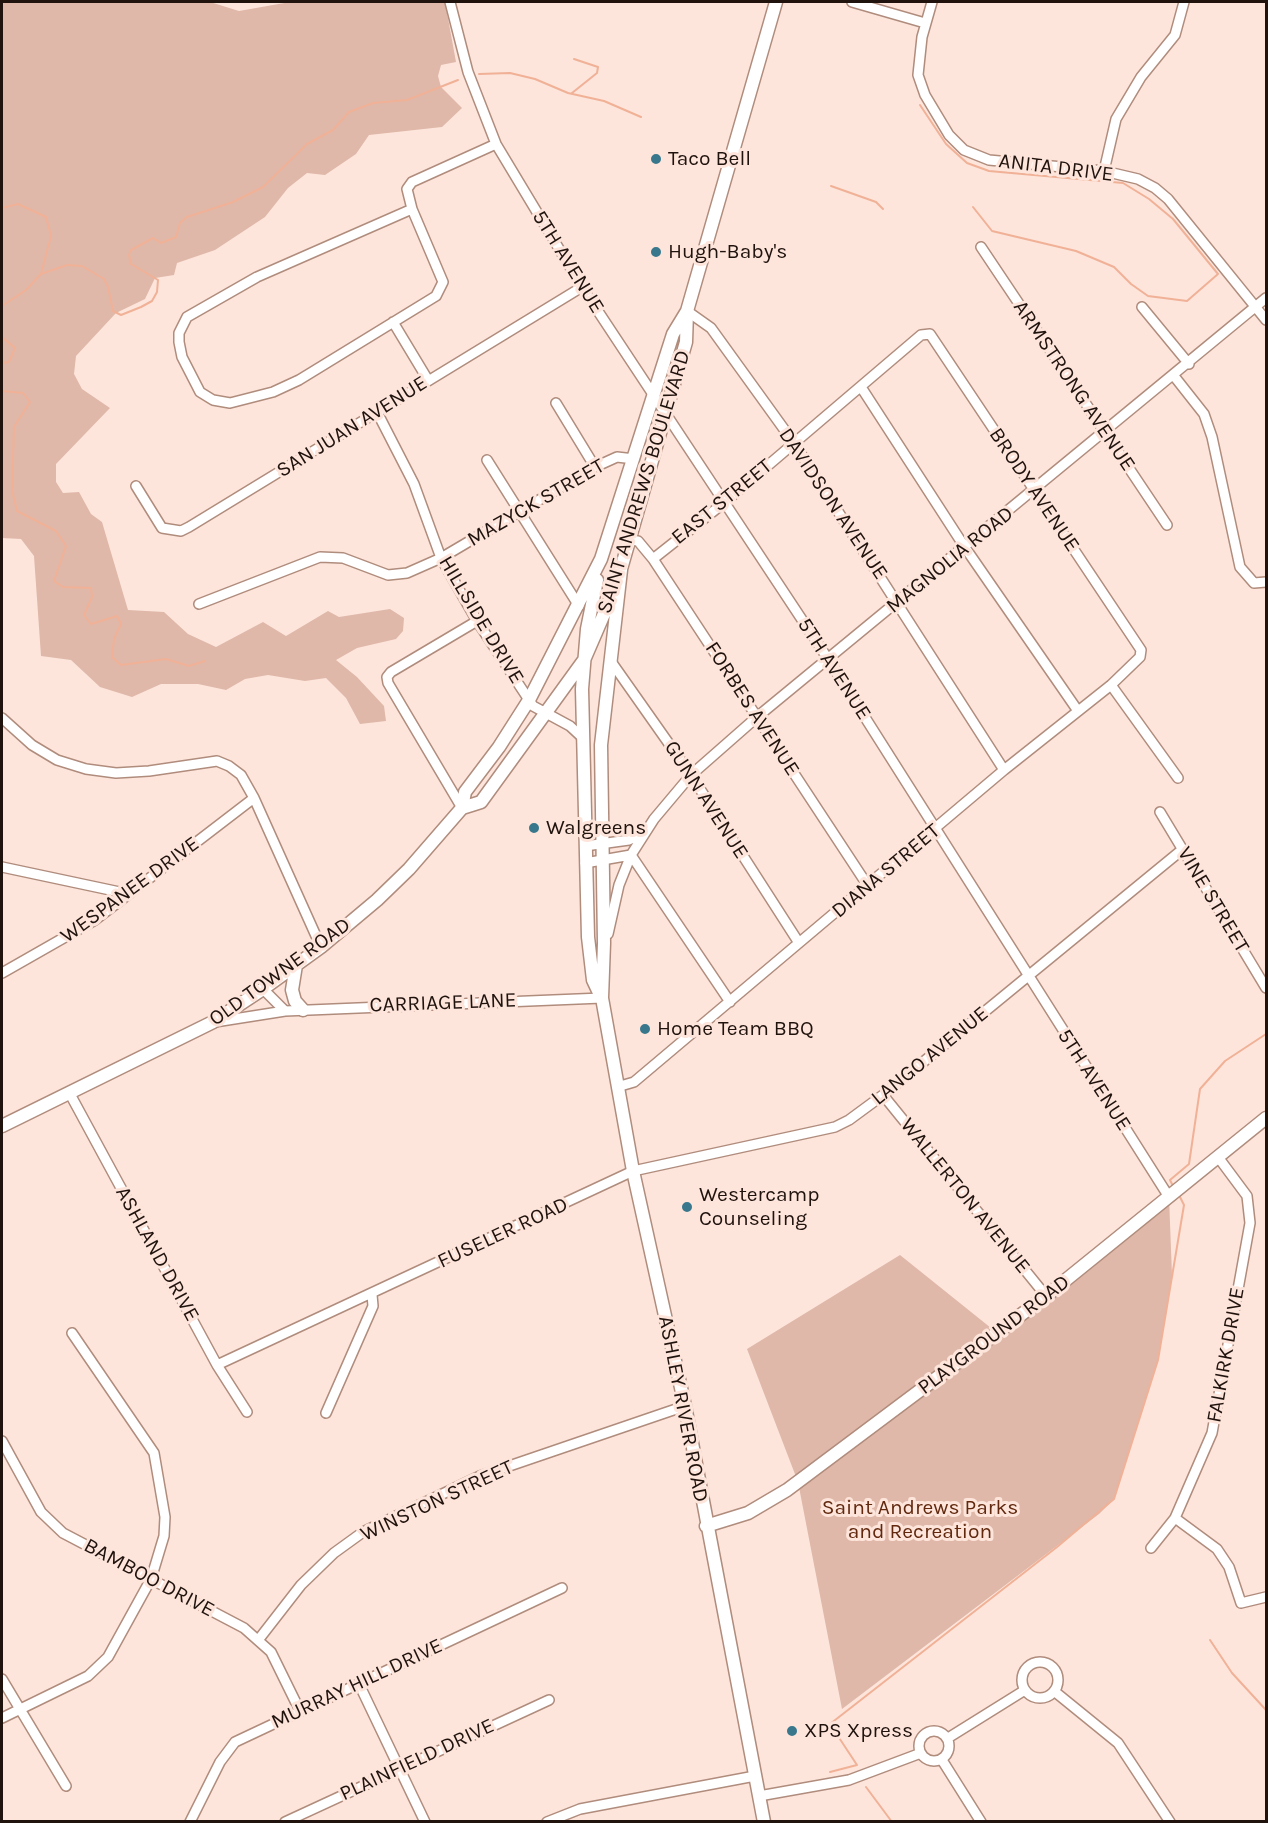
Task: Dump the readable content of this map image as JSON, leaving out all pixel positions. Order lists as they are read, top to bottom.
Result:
{
  "streets": {
    "main road": [
      "SAINT ANDREWS BOULEVARD",
      "OLD TOWNE ROAD",
      "PLAYGROUND ROAD",
      "ASHLEY RIVER ROAD"
    ],
    "street": [
      "ANITA DRIVE",
      "5TH AVENUE",
      "ARMSTRONG AVENUE",
      "SAN JUAN AVENUE",
      "BRODY AVENUE",
      "EAST STREET",
      "MAZYCK STREET",
      "DAVIDSON AVENUE",
      "MAGNOLIA ROAD",
      "HILLSIDE DRIVE",
      "FORBES AVENUE",
      "GUNN AVENUE",
      "DIANA STREET",
      "WESPANEE DRIVE",
      "VINE STREET",
      "CARRIAGE LANE",
      "LANGO AVENUE",
      "WALLERTON AVENUE",
      "FUSELER ROAD",
      "ASHLAND DRIVE",
      "FALKIRK DRIVE",
      "WINSTON STREET",
      "BAMBOO DRIVE",
      "MURRAY HILL DRIVE",
      "PLAINFIELD DRIVE"
    ]
  },
  "crossings": [
    ["ANITA DRIVE", "MAGNOLIA ROAD"],
    ["5TH AVENUE", "SAN JUAN AVENUE"],
    ["5TH AVENUE", "SAINT ANDREWS BOULEVARD"],
    ["5TH AVENUE", "EAST STREET"],
    ["5TH AVENUE", "MAGNOLIA ROAD"],
    ["5TH AVENUE", "DIANA STREET"],
    ["5TH AVENUE", "LANGO AVENUE"],
    ["5TH AVENUE", "PLAYGROUND ROAD"],
    ["ARMSTRONG AVENUE", "MAGNOLIA ROAD"],
    ["SAN JUAN AVENUE", "HILLSIDE DRIVE"],
    ["SAINT ANDREWS BOULEVARD", "MAZYCK STREET"],
    ["SAINT ANDREWS BOULEVARD", "DAVIDSON AVENUE"],
    ["SAINT ANDREWS BOULEVARD", "HILLSIDE DRIVE"],
    ["SAINT ANDREWS BOULEVARD", "FORBES AVENUE"],
    ["SAINT ANDREWS BOULEVARD", "OLD TOWNE ROAD"],
    ["SAINT ANDREWS BOULEVARD", "ASHLEY RIVER ROAD"],
    ["BRODY AVENUE", "EAST STREET"],
    ["BRODY AVENUE", "MAGNOLIA ROAD"],
    ["BRODY AVENUE", "DIANA STREET"],
    ["EAST STREET", "DAVIDSON AVENUE"],
    ["EAST STREET", "FORBES AVENUE"],
    ["MAZYCK STREET", "HILLSIDE DRIVE"],
    ["DAVIDSON AVENUE", "MAGNOLIA ROAD"],
    ["DAVIDSON AVENUE", "DIANA STREET"],
    ["MAGNOLIA ROAD", "FORBES AVENUE"],
    ["MAGNOLIA ROAD", "GUNN AVENUE"],
    ["MAGNOLIA ROAD", "CARRIAGE LANE"],
    ["MAGNOLIA ROAD", "ASHLEY RIVER ROAD"],
    ["HILLSIDE DRIVE", "ASHLEY RIVER ROAD"],
    ["FORBES AVENUE", "DIANA STREET"],
    ["GUNN AVENUE", "DIANA STREET"],
    ["GUNN AVENUE", "ASHLEY RIVER ROAD"],
    ["DIANA STREET", "ASHLEY RIVER ROAD"],
    ["VINE STREET", "LANGO AVENUE"],
    ["OLD TOWNE ROAD", "CARRIAGE LANE"],
    ["OLD TOWNE ROAD", "ASHLAND DRIVE"],
    ["CARRIAGE LANE", "ASHLEY RIVER ROAD"],
    ["LANGO AVENUE", "WALLERTON AVENUE"],
    ["LANGO AVENUE", "FUSELER ROAD"],
    ["LANGO AVENUE", "ASHLEY RIVER ROAD"],
    ["WALLERTON AVENUE", "PLAYGROUND ROAD"],
    ["FUSELER ROAD", "ASHLAND DRIVE"],
    ["FUSELER ROAD", "ASHLEY RIVER ROAD"],
    ["PLAYGROUND ROAD", "FALKIRK DRIVE"],
    ["PLAYGROUND ROAD", "ASHLEY RIVER ROAD"],
    ["ASHLEY RIVER ROAD", "WINSTON STREET"],
    ["WINSTON STREET", "BAMBOO DRIVE"],
    ["BAMBOO DRIVE", "MURRAY HILL DRIVE"]
  ],
  "parks": ["Saint Andrews Parks and Recreation"],
  "places": [
    "Taco Bell",
    "Hugh-Baby's",
    "Walgreens",
    "Home Team BBQ",
    "Westercamp Counseling",
    "XPS Xpress"
  ]
}
